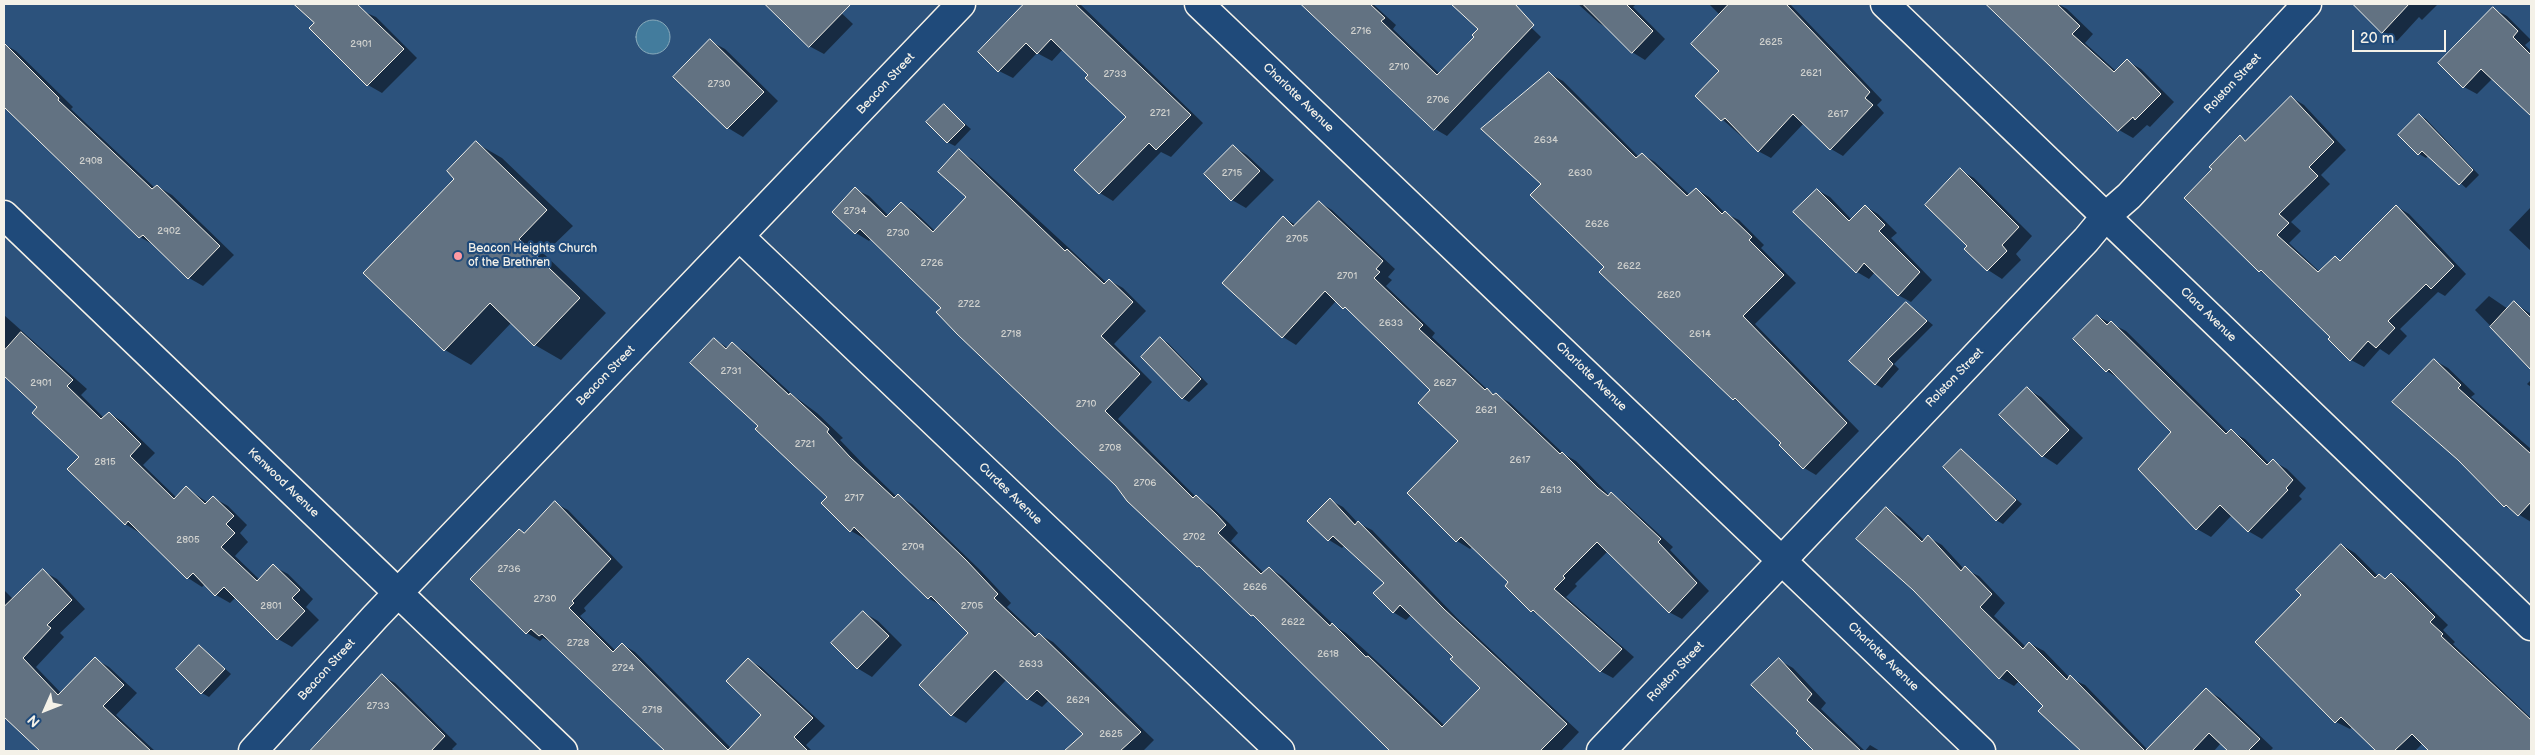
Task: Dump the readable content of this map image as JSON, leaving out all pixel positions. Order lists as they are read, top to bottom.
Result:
{
  "streets": {
    "street": [
      "Beacon Street",
      "Rolston Street",
      "Charlotte Avenue",
      "Clara Avenue",
      "Kenwood Avenue",
      "Curdes Avenue"
    ]
  },
  "crossings": [
    ["Beacon Street", "Kenwood Avenue"],
    ["Beacon Street", "Curdes Avenue"],
    ["Rolston Street", "Charlotte Avenue"],
    ["Rolston Street", "Clara Avenue"]
  ],
  "places": ["Beacon Heights Church of the Brethren"],
  "house_numbers": [
    "2716",
    "2625",
    "2901",
    "2710",
    "2621",
    "2733",
    "2730",
    "2706",
    "2721",
    "2617",
    "2634",
    "2908",
    "2715",
    "2630",
    "2734",
    "2626",
    "2902",
    "2730",
    "2705",
    "2726",
    "2622",
    "2701",
    "2620",
    "2722",
    "2633",
    "2718",
    "2614",
    "2731",
    "2901",
    "2627",
    "2710",
    "2621",
    "2721",
    "2708",
    "2617",
    "2815",
    "2706",
    "2613",
    "2717",
    "2702",
    "2805",
    "2709",
    "2736",
    "2626",
    "2730",
    "2801",
    "2705",
    "2622",
    "2728",
    "2618",
    "2633",
    "2724",
    "2629",
    "2733",
    "2718",
    "2625"
  ],
  "scale_bar": "20 m",
  "north": "bottom left"
}
